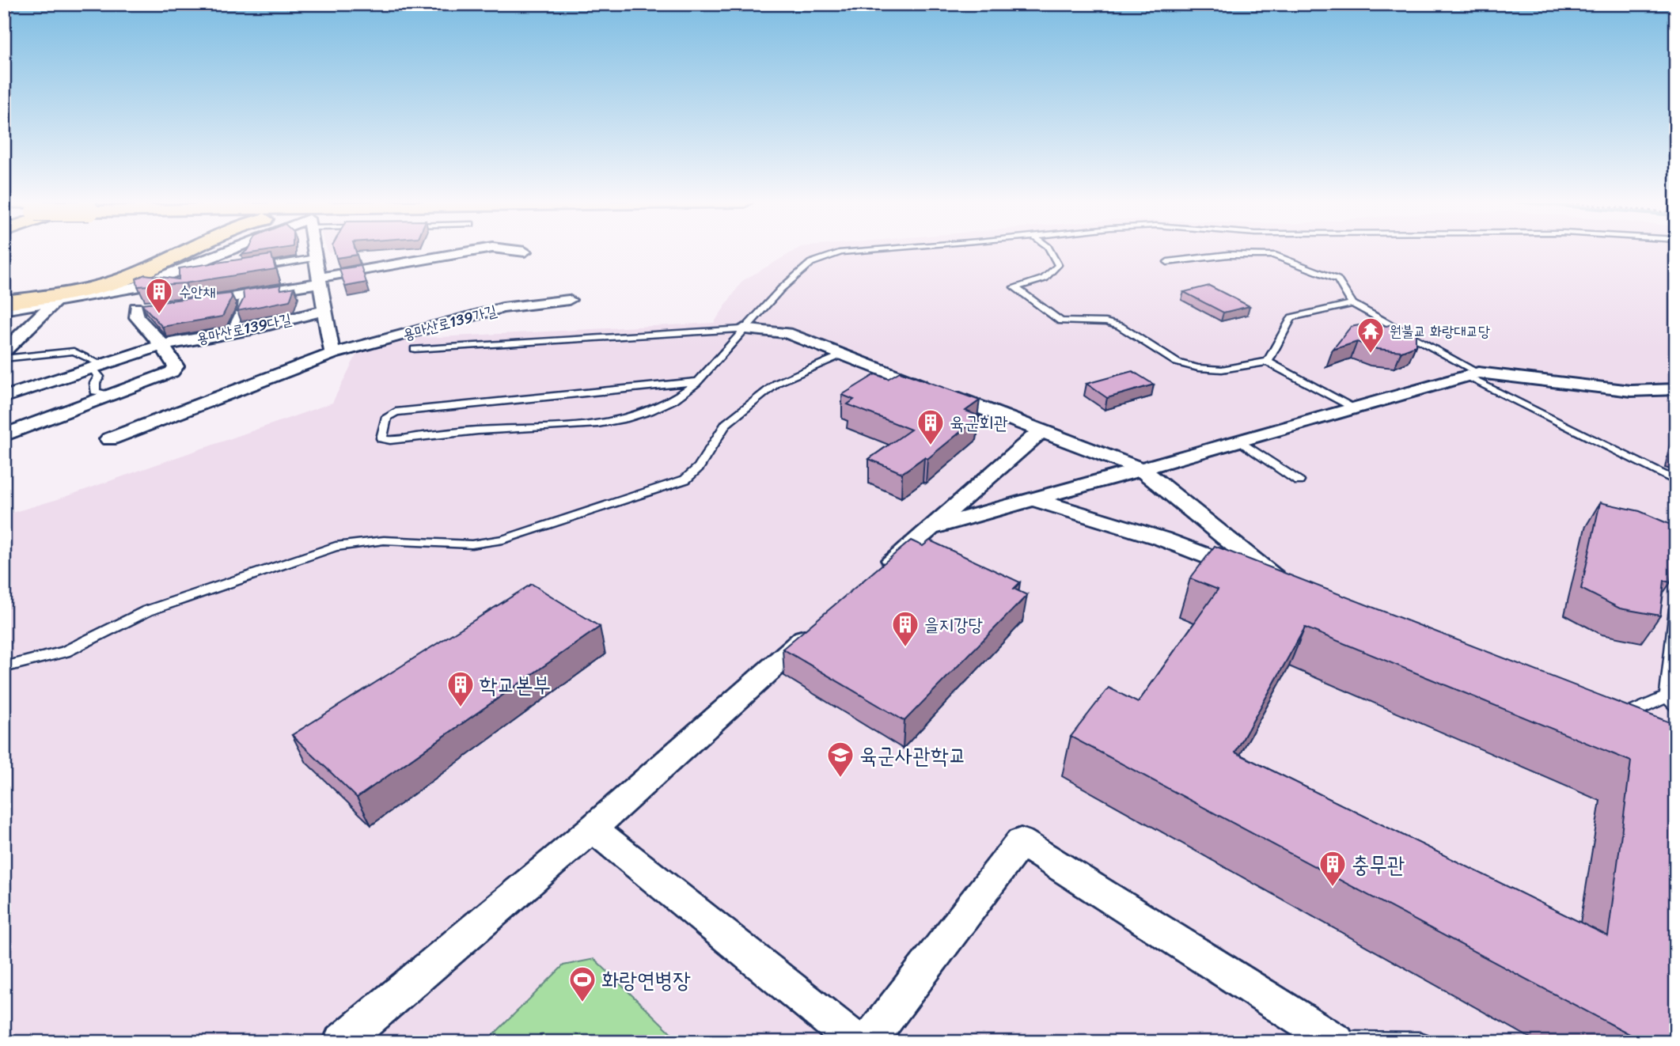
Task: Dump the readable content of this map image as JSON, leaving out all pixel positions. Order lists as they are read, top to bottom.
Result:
{
  "streets": {
    "street": ["용마산로139가길", "용마산로139다길"]
  },
  "places": {
    "building": [
      "수안채",
      "육군회관",
      "을지강당",
      "학교본부",
      "충무관"
    ],
    "temple": ["원불교 화랑대교당"],
    "school or university": ["육군사관학교"],
    "sports": ["화랑연병장"]
  }
}
